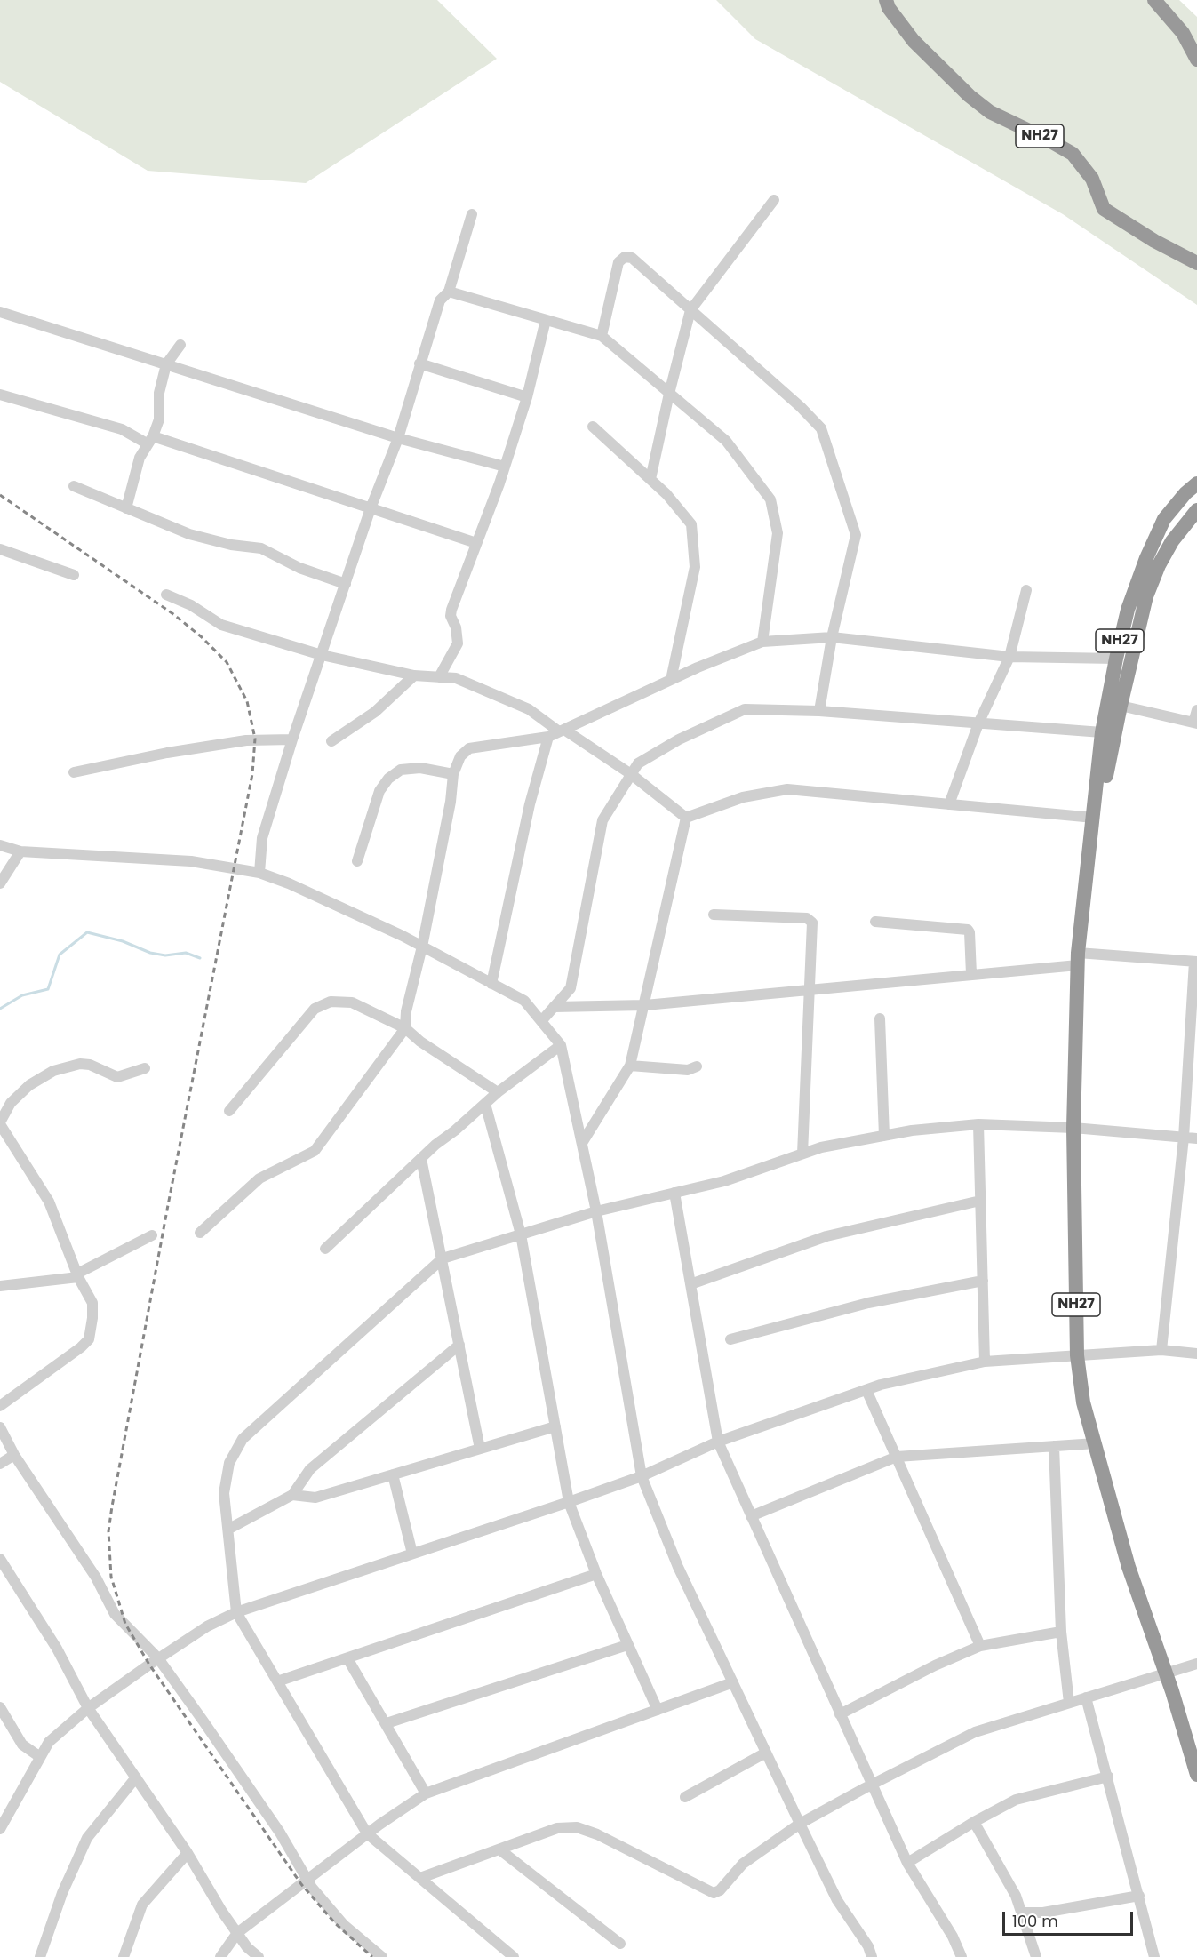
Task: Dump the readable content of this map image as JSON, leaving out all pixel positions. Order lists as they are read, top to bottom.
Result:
{
  "streets": {
    "highway": ["NH27"]
  },
  "scale_bar": "100 m"
}
